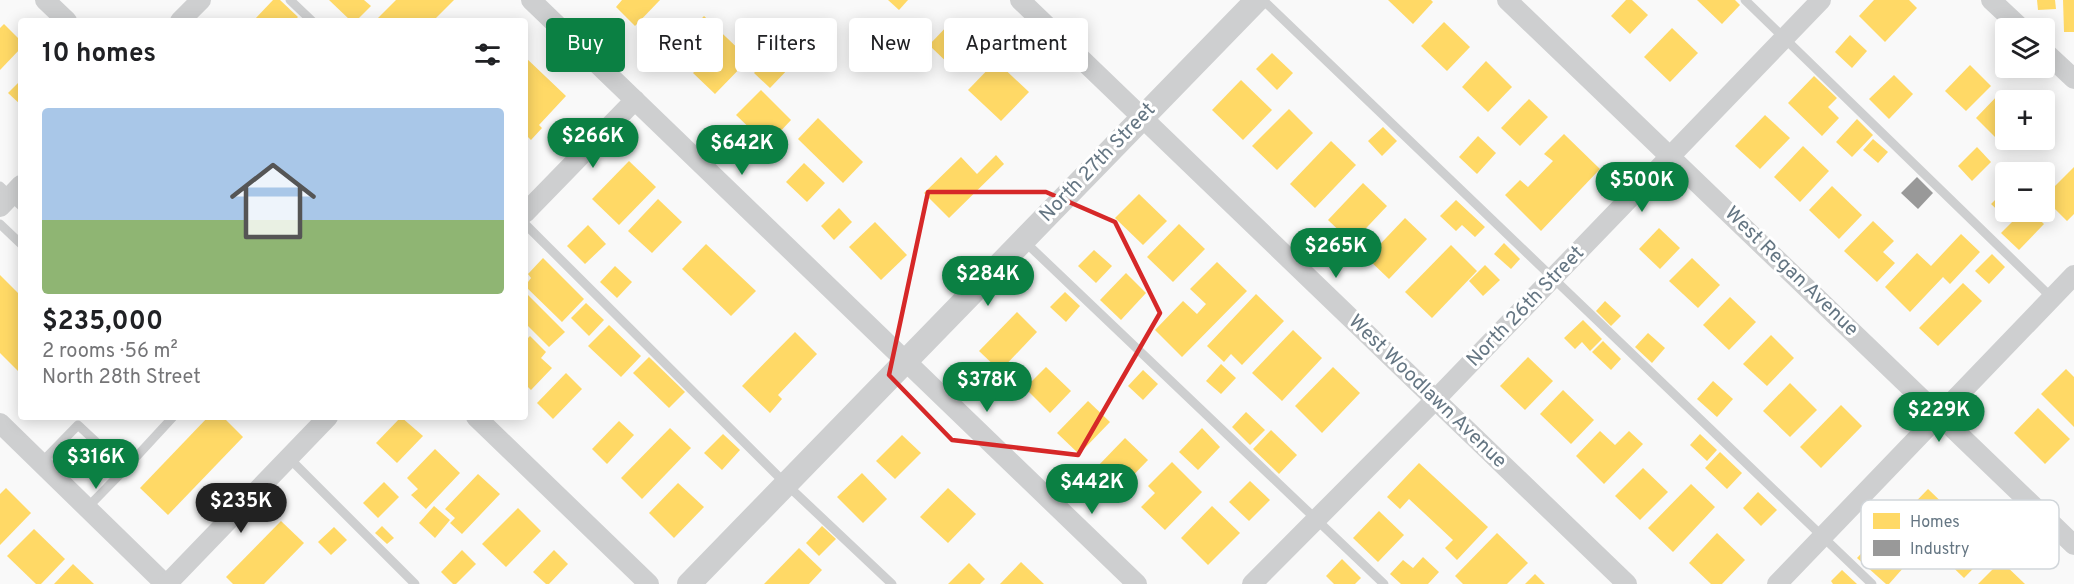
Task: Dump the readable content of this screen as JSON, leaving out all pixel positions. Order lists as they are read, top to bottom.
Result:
{
  "streets": {
    "street": [
      "North 27th Street",
      "West Regan Avenue",
      "North 26th Street",
      "West Woodlawn Avenue"
    ]
  },
  "crossings": [
    ["North 27th Street", "West Woodlawn Avenue"],
    ["West Regan Avenue", "North 26th Street"],
    ["North 26th Street", "West Woodlawn Avenue"]
  ],
  "legend": ["Homes", "Industry"],
  "page": {
    "map_buttons": ["+", "−"],
    "chip": [
      "Buy",
      "Rent",
      "Filters",
      "New",
      "Apartment"
    ],
    "heading": "10 homes",
    "list": [
      {
        "name": "$235,000",
        "note": "2 rooms · 56 m² · North 28th Street"
      }
    ],
    "price": [
      "$266K",
      "$642K",
      "$500K",
      "$265K",
      "$284K",
      "$378K",
      "$229K",
      "$316K",
      "$442K",
      "$235K"
    ]
  }
}
